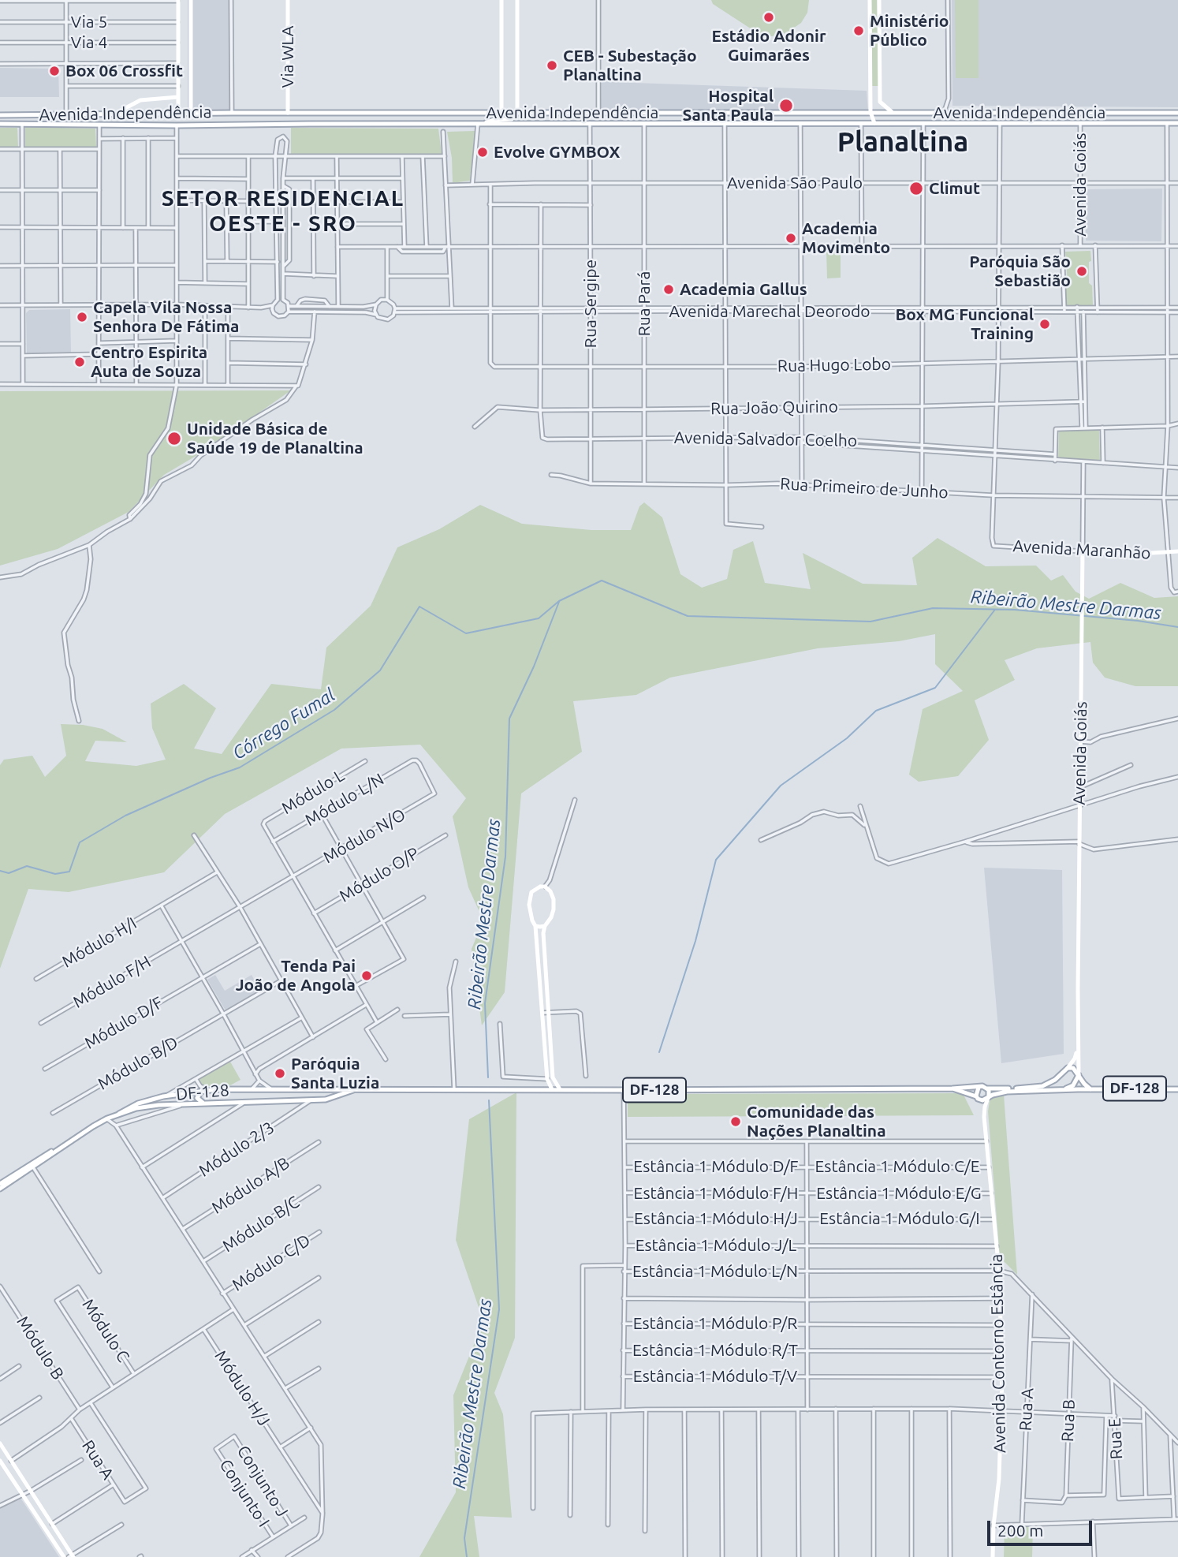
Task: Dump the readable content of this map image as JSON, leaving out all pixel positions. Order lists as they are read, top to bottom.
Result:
{
  "streets": {
    "main road": [
      "Via WLA",
      "Avenida Independência",
      "Avenida Goiás",
      "Avenida Maranhão",
      "DF-128",
      "Avenida Contorno Estância"
    ],
    "street": [
      "Via 5",
      "Via 4",
      "Avenida São Paulo",
      "Rua Sergipe",
      "Rua Pará",
      "Avenida Marechal Deorodo",
      "Rua Hugo Lobo",
      "Rua João Quirino",
      "Avenida Salvador Coelho",
      "Rua Primeiro de Junho",
      "Módulo L",
      "Módulo L/N",
      "Módulo N/O",
      "Módulo O/P",
      "Módulo H/I",
      "Módulo F/H",
      "Módulo D/F",
      "Módulo B/D",
      "Módulo 2/3",
      "Estância 1 Módulo D/F",
      "Estância 1 Módulo C/E",
      "Módulo A/B",
      "Estância 1 Módulo F/H",
      "Estância 1 Módulo E/G",
      "Estância 1 Módulo H/J",
      "Estância 1 Módulo G/I",
      "Módulo B/C",
      "Estância 1 Módulo J/L",
      "Módulo C/D",
      "Estância 1 Módulo L/N",
      "Estância 1 Módulo P/R",
      "Módulo C",
      "Módulo B",
      "Estância 1 Módulo R/T",
      "Estância 1 Módulo T/V",
      "Módulo H/J",
      "Rua A",
      "Rua B",
      "Rua E",
      "Conjunto J",
      "Conjunto I"
    ]
  },
  "crossings": [
    ["Via WLA", "Avenida Independência"],
    ["Avenida Independência", "Avenida Goiás"],
    ["Avenida Independência", "Rua Sergipe"],
    ["Avenida Independência", "Rua Pará"],
    ["Avenida São Paulo", "Avenida Goiás"],
    ["Avenida São Paulo", "Rua Sergipe"],
    ["Avenida São Paulo", "Rua Pará"],
    ["Avenida Goiás", "Avenida Salvador Coelho"],
    ["Avenida Goiás", "Rua Primeiro de Junho"],
    ["Avenida Goiás", "Avenida Maranhão"],
    ["Avenida Goiás", "DF-128"],
    ["Rua Sergipe", "Avenida Marechal Deorodo"],
    ["Rua Sergipe", "Rua Hugo Lobo"],
    ["Rua Sergipe", "Rua João Quirino"],
    ["Rua Sergipe", "Avenida Salvador Coelho"],
    ["Rua Sergipe", "Rua Primeiro de Junho"],
    ["Rua Pará", "Avenida Marechal Deorodo"],
    ["Rua Pará", "Rua Hugo Lobo"],
    ["Rua Pará", "Rua João Quirino"],
    ["Rua Pará", "Avenida Salvador Coelho"],
    ["Rua Pará", "Rua Primeiro de Junho"],
    ["Avenida Marechal Deorodo", "Rua Hugo Lobo"],
    ["Rua João Quirino", "Avenida Salvador Coelho"],
    ["Rua Primeiro de Junho", "Avenida Maranhão"],
    ["Módulo L", "Módulo L/N"],
    ["Módulo L/N", "Módulo N/O"],
    ["Módulo N/O", "Módulo F/H"],
    ["DF-128", "Módulo 2/3"],
    ["DF-128", "Avenida Contorno Estância"],
    ["Estância 1 Módulo D/F", "Estância 1 Módulo C/E"],
    ["Estância 1 Módulo C/E", "Avenida Contorno Estância"],
    ["Estância 1 Módulo F/H", "Estância 1 Módulo E/G"],
    ["Estância 1 Módulo E/G", "Avenida Contorno Estância"],
    ["Estância 1 Módulo H/J", "Estância 1 Módulo G/I"],
    ["Estância 1 Módulo G/I", "Avenida Contorno Estância"],
    ["Estância 1 Módulo J/L", "Avenida Contorno Estância"],
    ["Estância 1 Módulo L/N", "Avenida Contorno Estância"],
    ["Estância 1 Módulo P/R", "Avenida Contorno Estância"],
    ["Estância 1 Módulo R/T", "Avenida Contorno Estância"],
    ["Avenida Contorno Estância", "Estância 1 Módulo T/V"],
    ["Rua A", "Rua B"],
    ["Conjunto J", "Conjunto I"]
  ],
  "districts": ["Planaltina", "SETOR RESIDENCIAL OESTE - SRO"],
  "water": ["Ribeirão Mestre Darmas", "Córrego Fumal"],
  "places": [
    "Estádio Adonir Guimarães",
    "Ministério Público",
    "CEB - Subestação Planaltina",
    "Box 06 Crossfit",
    "Hospital Santa Paula",
    "Evolve GYMBOX",
    "Climut",
    "Academia Movimento",
    "Paróquia São Sebastião",
    "Academia Gallus",
    "Capela Vila Nossa Senhora De Fátima",
    "Box MG Funcional Training",
    "Centro Espirita Auta de Souza",
    "Unidade Básica de Saúde 19 de Planaltina",
    "Tenda Pai João de Angola",
    "Paróquia Santa Luzia",
    "Comunidade das Nações Planaltina"
  ],
  "scale_bar": "200 m"
}
